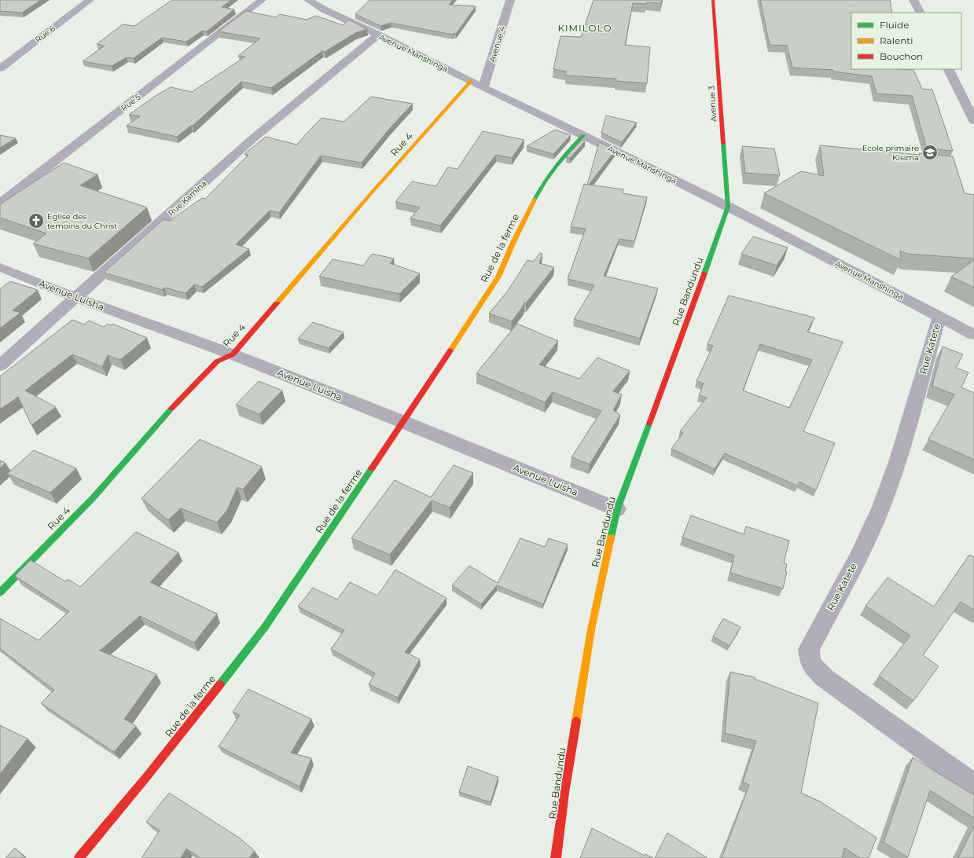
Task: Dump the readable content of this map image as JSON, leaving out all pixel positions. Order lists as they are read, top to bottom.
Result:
{
  "streets": {
    "street": [
      "Rue 6",
      "Avenue 4",
      "Avenue Manshinga",
      "Rue 5",
      "Avenue 3",
      "Rue 4",
      "Rue Kamina",
      "Rue de la ferme",
      "Rue Bandundu",
      "Avenue Luisha",
      "Rue Katete"
    ]
  },
  "crossings": [
    ["Avenue 4", "Avenue Manshinga"],
    ["Avenue Manshinga", "Avenue 3"],
    ["Avenue Manshinga", "Rue 4"],
    ["Avenue Manshinga", "Rue Kamina"],
    ["Avenue Manshinga", "Rue de la ferme"],
    ["Avenue Manshinga", "Rue Bandundu"],
    ["Avenue Manshinga", "Rue Katete"],
    ["Avenue 3", "Rue Bandundu"],
    ["Rue 4", "Avenue Luisha"],
    ["Rue Kamina", "Avenue Luisha"],
    ["Rue de la ferme", "Avenue Luisha"],
    ["Rue Bandundu", "Avenue Luisha"]
  ],
  "districts": ["KIMILOLO"],
  "places": {
    "school or university": ["Ecole primaire Kisima"],
    "church": ["Eglise des temoins du Christ"]
  },
  "legend": ["Fluide", "Ralenti", "Bouchon"]
}
